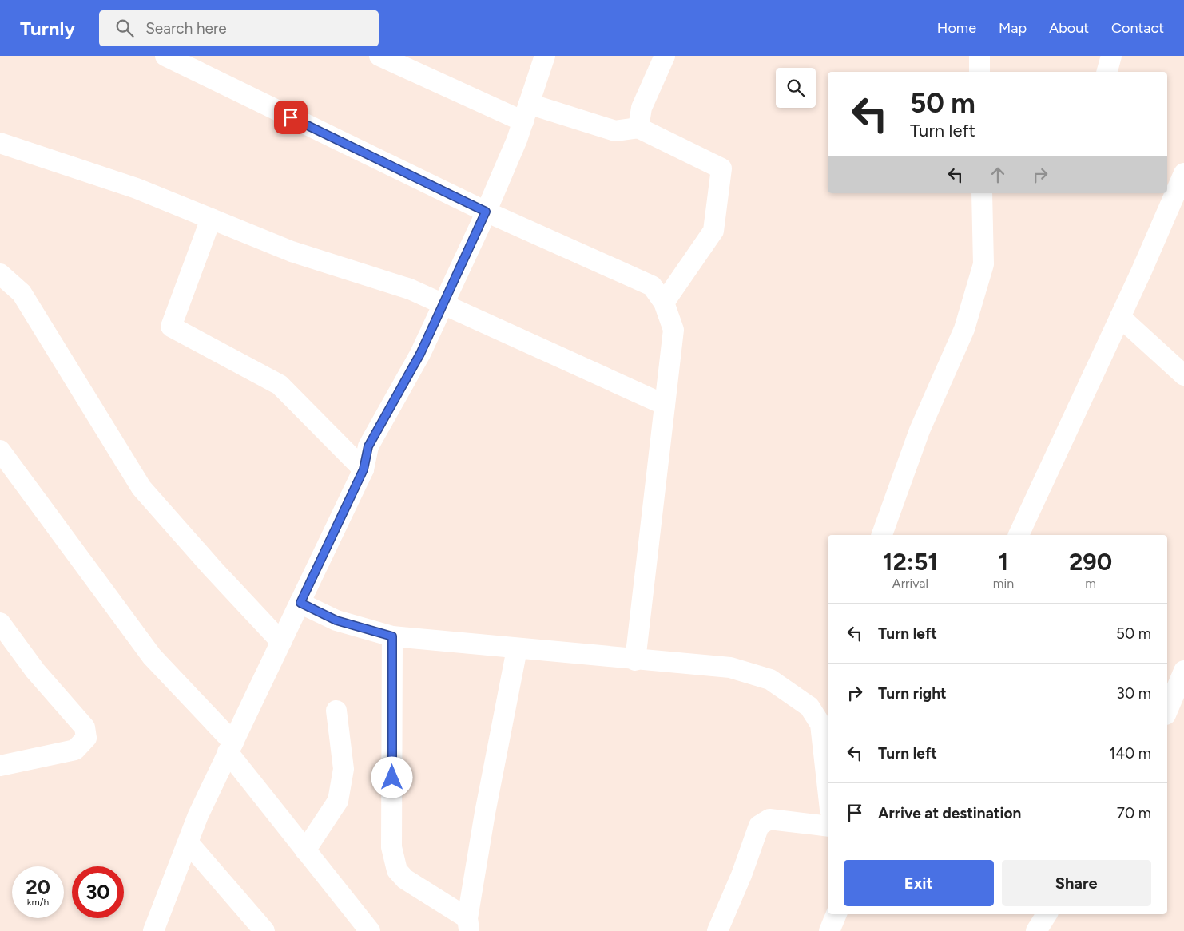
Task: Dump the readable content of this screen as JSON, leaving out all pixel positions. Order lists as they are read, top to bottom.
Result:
{
  "page": {
    "header": "Turnly",
    "search": "Search here",
    "nav": [
      "Home",
      "Map",
      "About",
      "Contact"
    ],
    "turn": ["50 m", "Turn left"],
    "eta": [
      "12:51",
      "Arrival",
      "1",
      "min",
      "290",
      "m"
    ],
    "list": [
      {
        "name": "Turn left",
        "value": "50 m"
      },
      {
        "name": "Turn right",
        "value": "30 m"
      },
      {
        "name": "Turn left",
        "value": "140 m"
      },
      {
        "name": "Arrive at destination",
        "value": "70 m"
      }
    ],
    "buttons": ["Exit", "Share"],
    "speed": "20 km/h",
    "limit": "30"
  }
}
